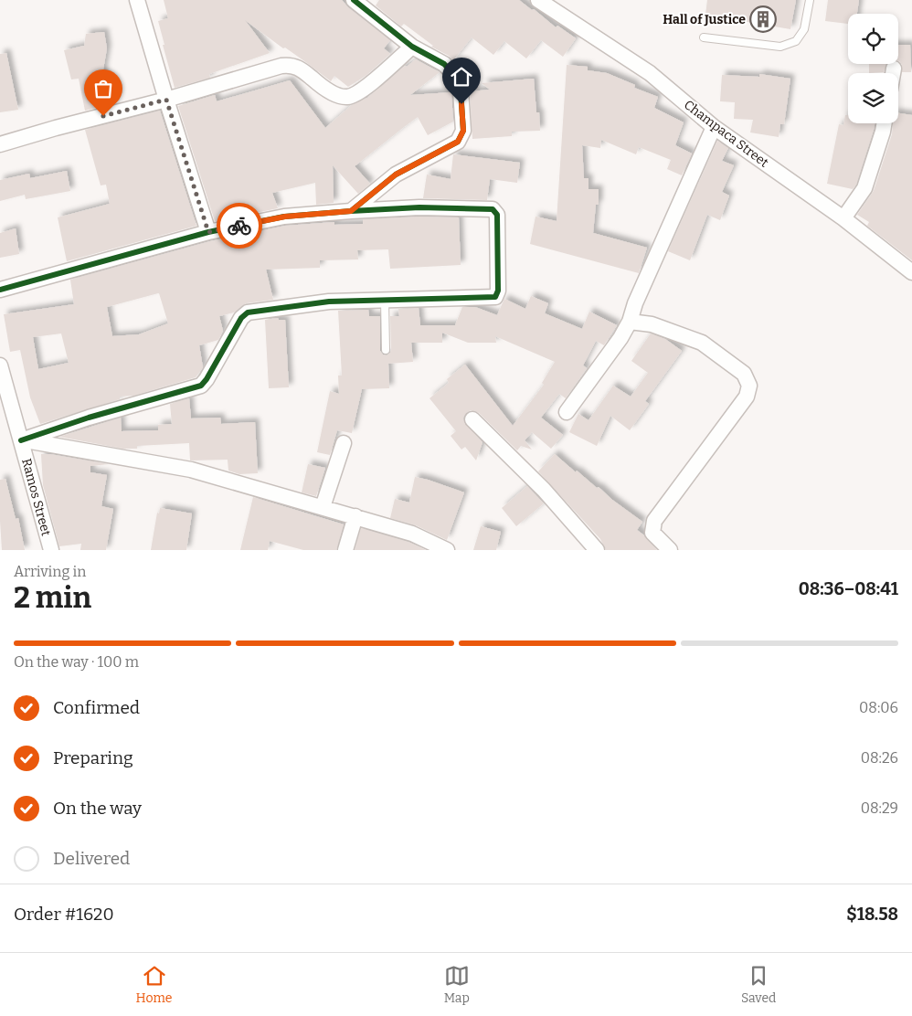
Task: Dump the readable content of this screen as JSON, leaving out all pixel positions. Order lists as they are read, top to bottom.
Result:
{
  "streets": {
    "street": ["Champaca Street", "Ramos Street"]
  },
  "places": {
    "building": ["Hall of Justice"]
  },
  "page": {
    "heading": ["2 min", "Arriving in", "08:36–08:41"],
    "panel": ["Order #1620", "$18.58"],
    "bar": "On the way · 100 m",
    "list": [
      ["Confirmed", "08:06"],
      ["Preparing", "08:26"],
      ["On the way", "08:29"],
      "Delivered"
    ],
    "tabs": ["Home", "Map", "Saved"]
  }
}
